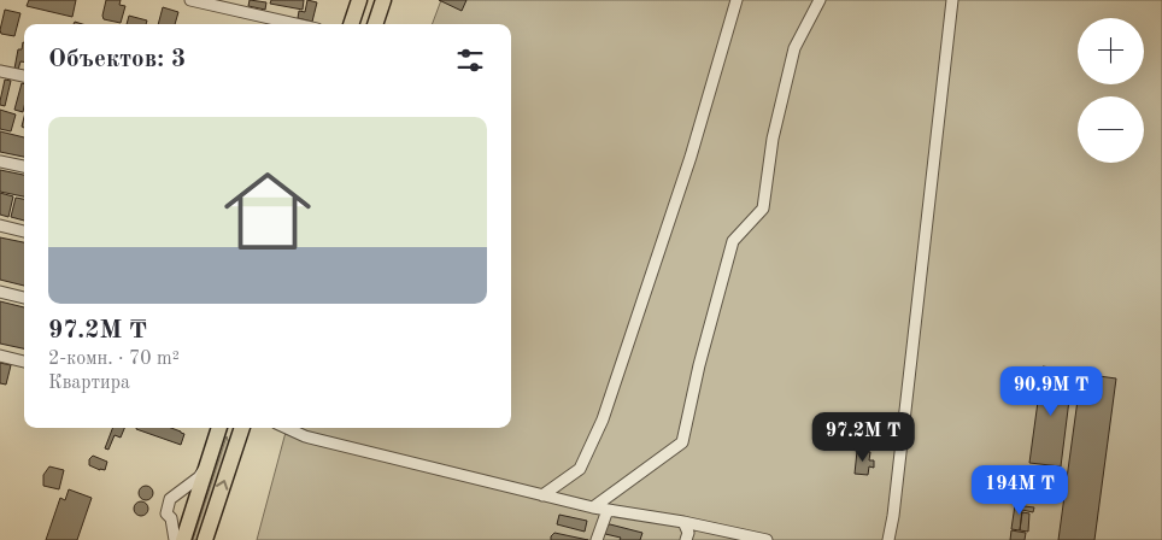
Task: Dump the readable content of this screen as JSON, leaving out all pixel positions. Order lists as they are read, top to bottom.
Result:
{
  "page": {
    "map_buttons": ["+", "−"],
    "heading": "Объектов: 3",
    "list": [
      {
        "name": "97.2M ₸",
        "note": "2-комн. · 70 m² · Квартира"
      }
    ],
    "price": ["90.9M ₸", "97.2M ₸", "194M ₸"]
  }
}
